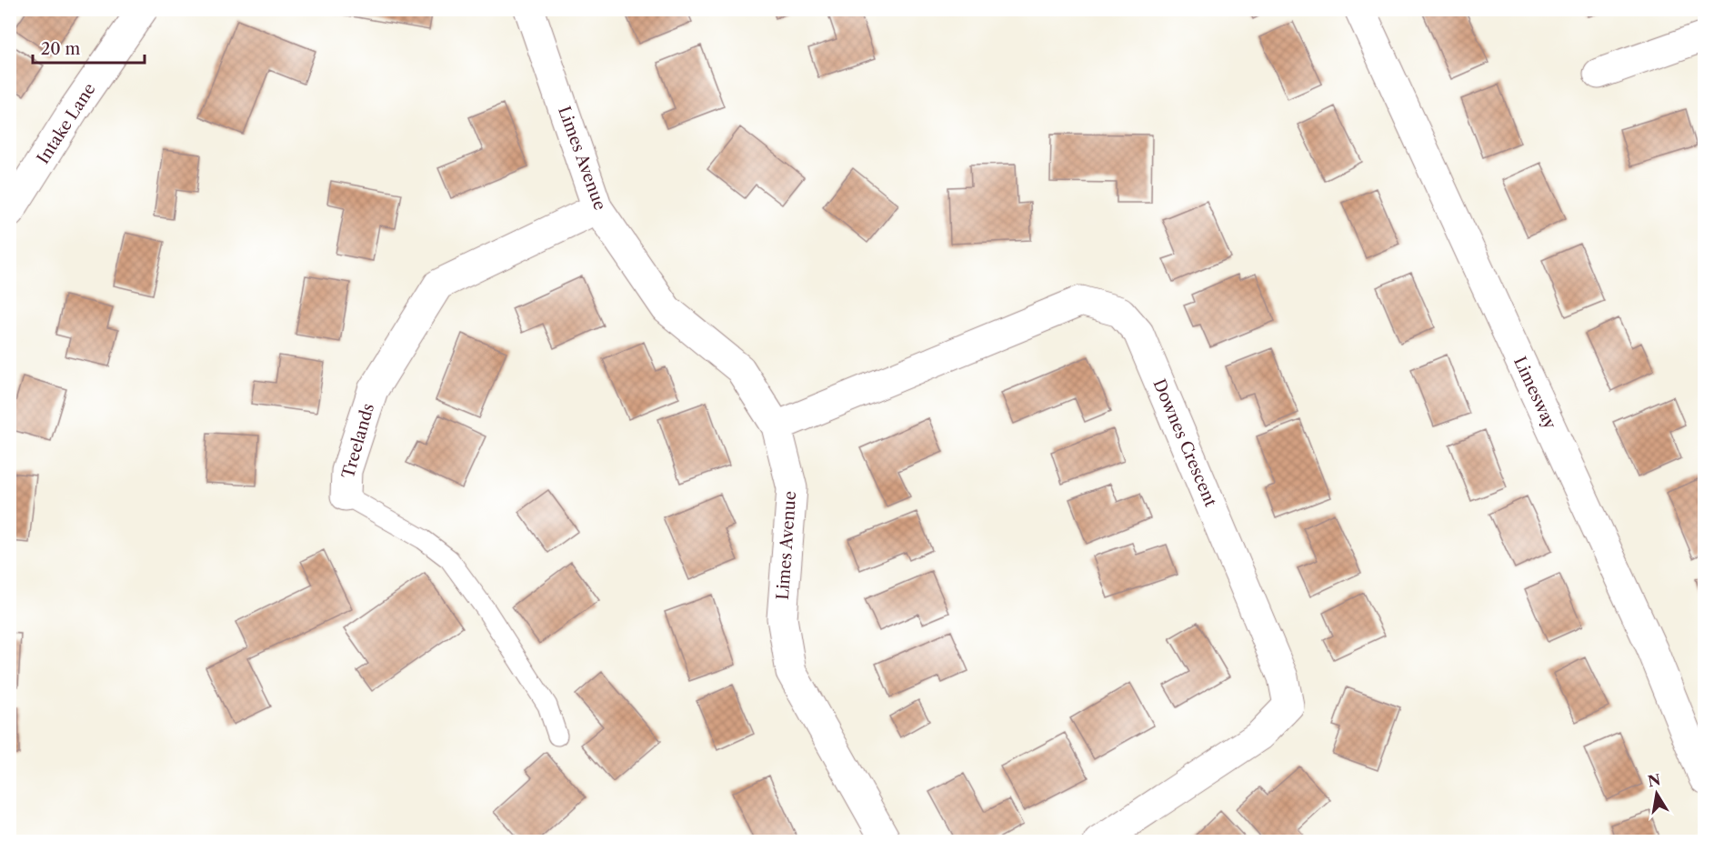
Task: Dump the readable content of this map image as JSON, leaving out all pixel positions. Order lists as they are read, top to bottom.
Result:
{
  "streets": {
    "street": [
      "Intake Lane",
      "Limes Avenue",
      "Limesway",
      "Treelands",
      "Downes Crescent"
    ]
  },
  "crossings": [
    ["Limes Avenue", "Treelands"],
    ["Limes Avenue", "Downes Crescent"]
  ],
  "scale_bar": "20 m",
  "north": "top"
}
